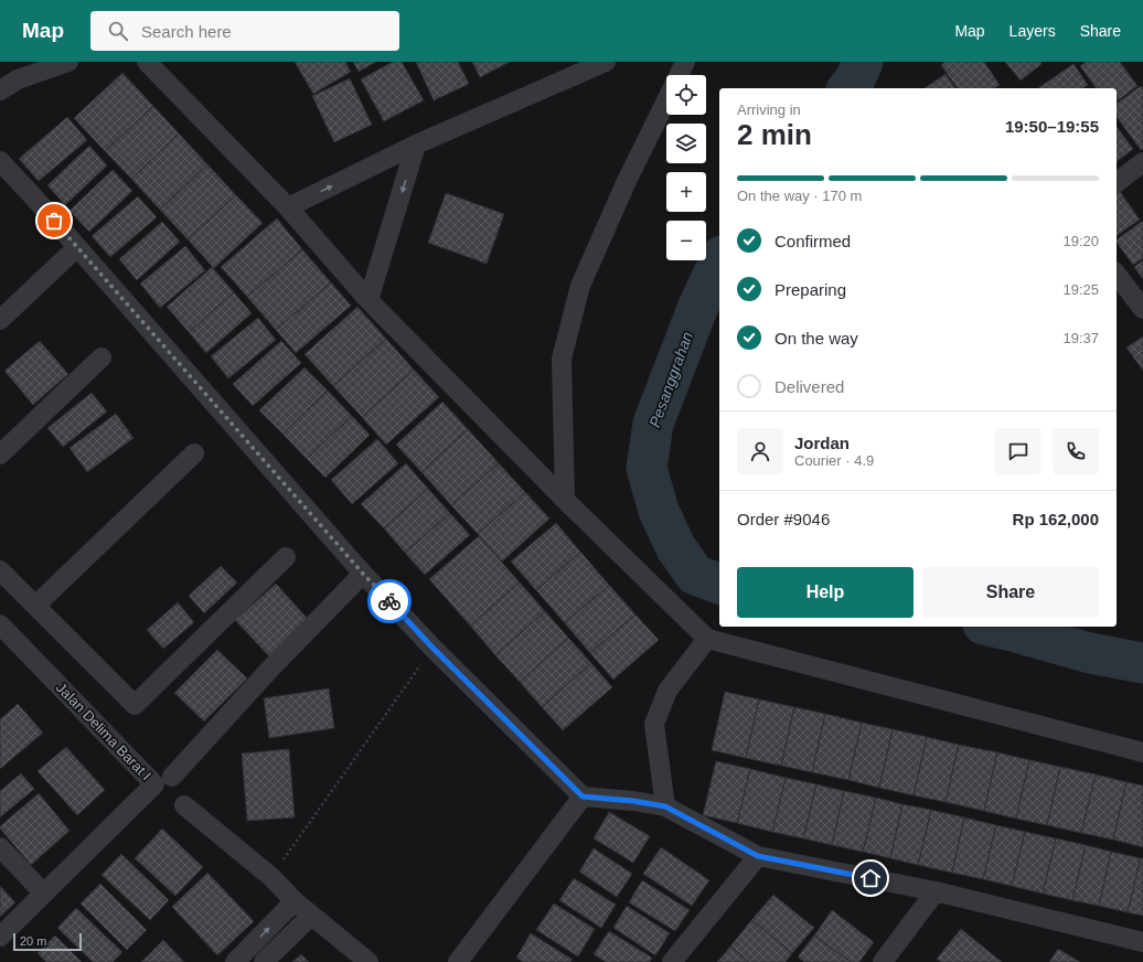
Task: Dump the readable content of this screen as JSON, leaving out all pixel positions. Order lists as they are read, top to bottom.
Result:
{
  "streets": {
    "street": ["Jalan Delima Barat I"]
  },
  "water": ["Pesanggrahan"],
  "scale_bar": "20 m",
  "page": {
    "header": "Map",
    "search": "Search here",
    "nav": ["Map", "Layers", "Share"],
    "map_buttons": ["+", "−"],
    "heading": ["2 min", "Arriving in", "19:50–19:55"],
    "panel": [
      "Jordan",
      "Courier · 4.9",
      "Order #9046",
      "Rp 162,000"
    ],
    "bar": "On the way · 170 m",
    "list": [
      ["Confirmed", "19:20"],
      ["Preparing", "19:25"],
      ["On the way", "19:37"],
      "Delivered"
    ],
    "buttons": ["Help", "Share"],
    "scale": "20 m"
  }
}
